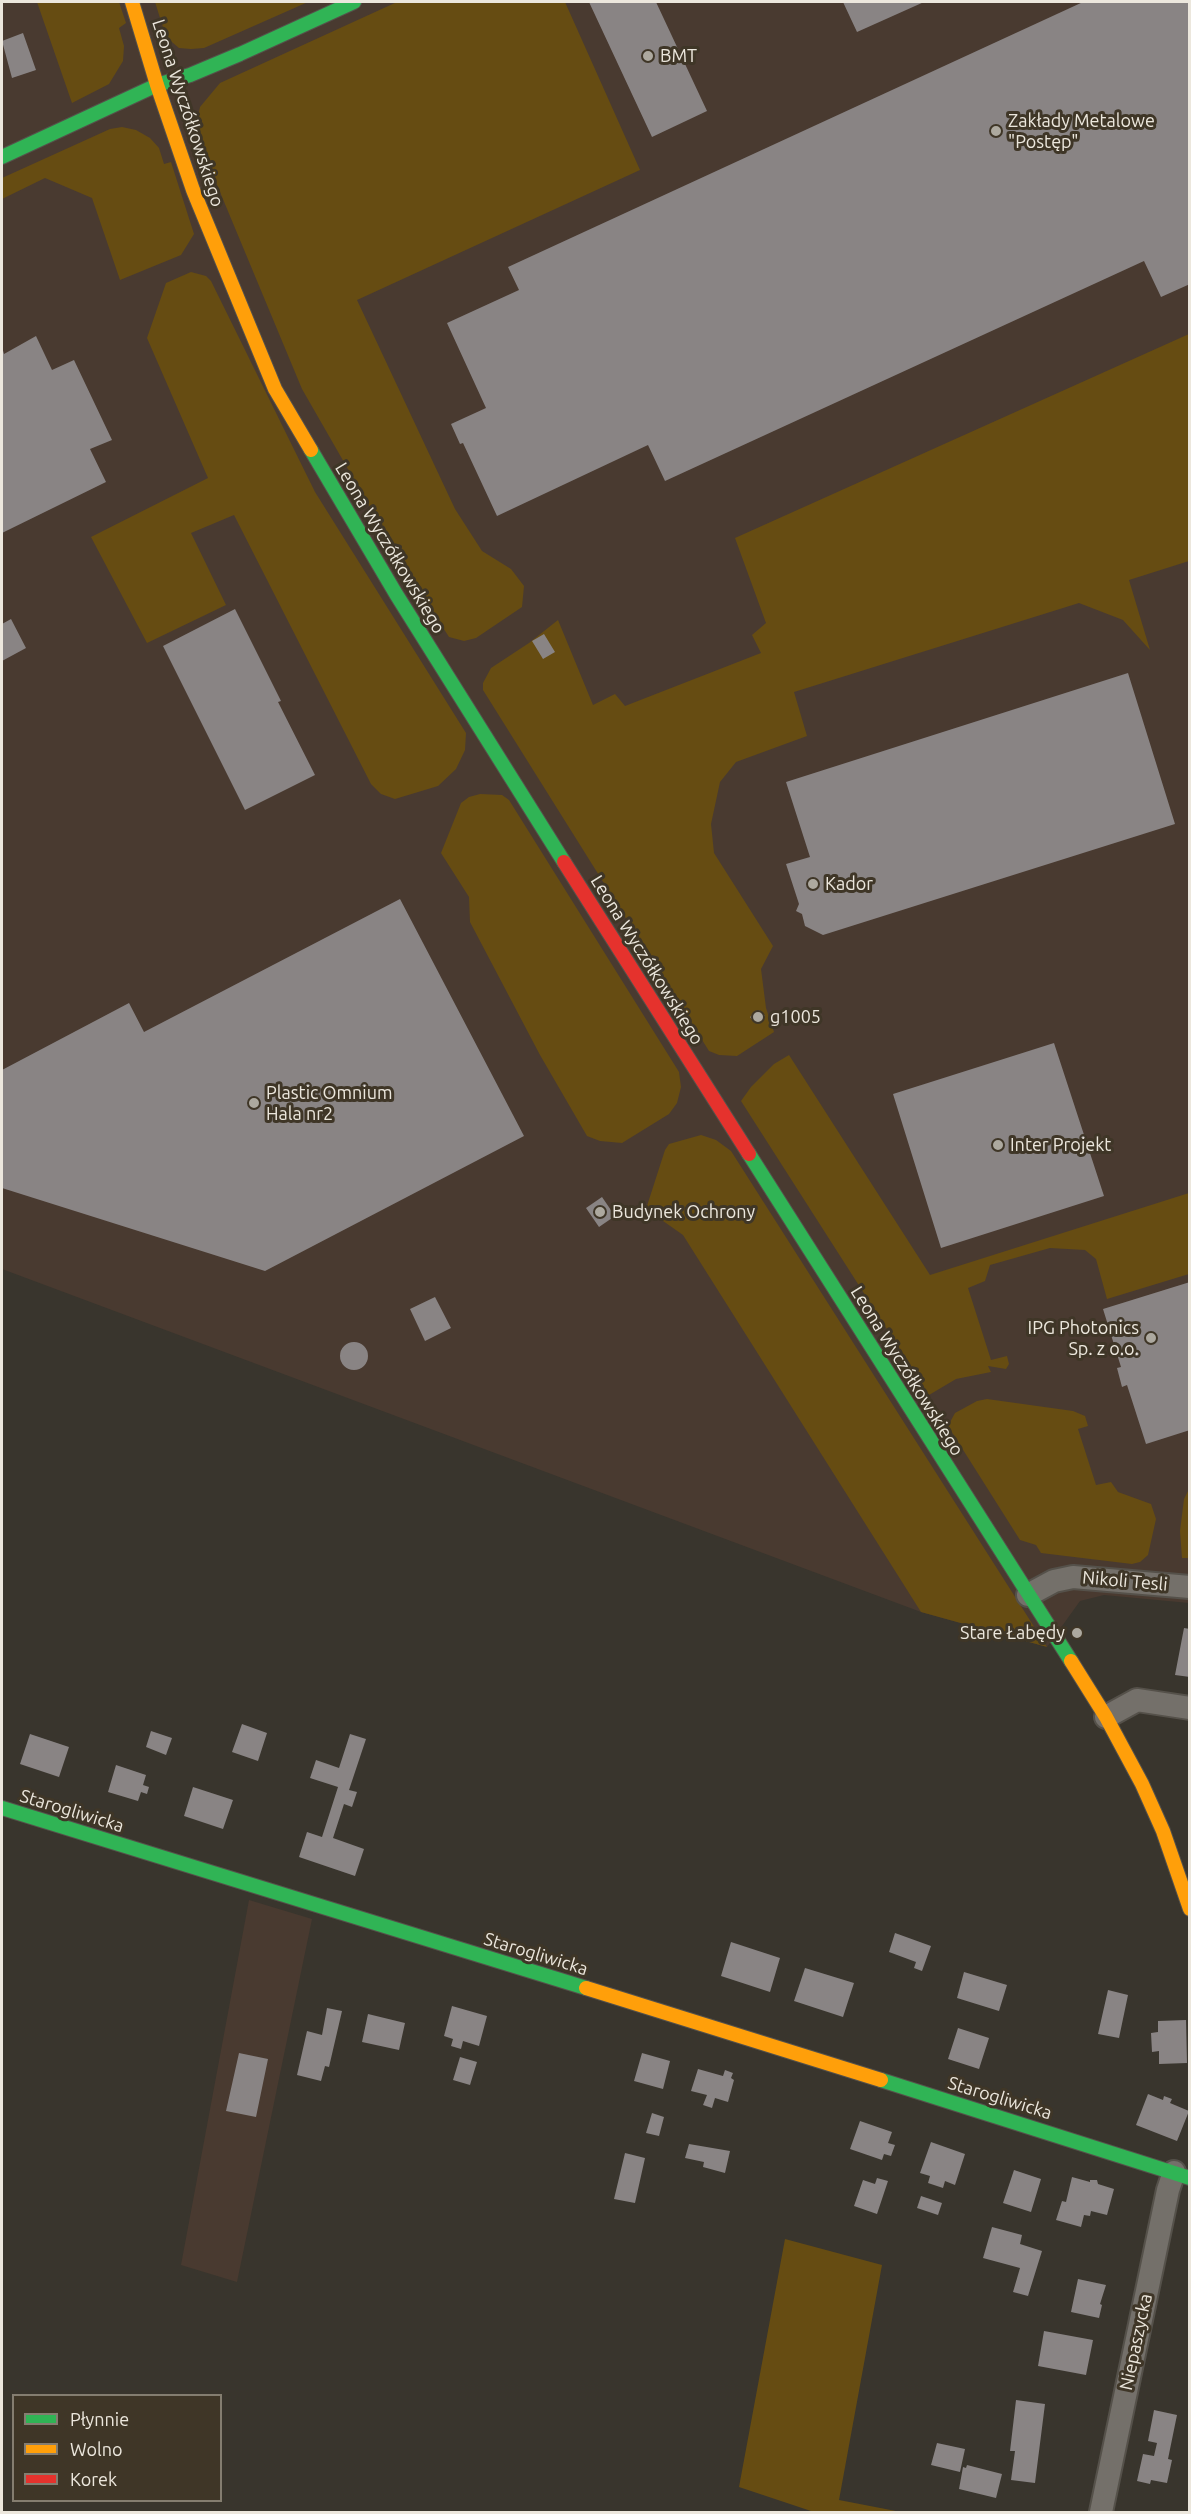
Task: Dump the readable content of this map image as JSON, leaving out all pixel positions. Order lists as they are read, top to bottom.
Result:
{
  "streets": {
    "street": [
      "Leona Wyczółkowskiego",
      "Nikoli Tesli",
      "Starogliwicka",
      "Niepaszycka"
    ]
  },
  "crossings": [
    ["Leona Wyczółkowskiego", "Nikoli Tesli"],
    ["Starogliwicka", "Niepaszycka"]
  ],
  "places": [
    "BMT",
    "Zakłady Metalowe \"Postęp\"",
    "Kador",
    "g1005",
    "Plastic Omnium Hala nr2",
    "Inter Projekt",
    "Budynek Ochrony",
    "IPG Photonics Sp. z o.o.",
    "Stare Łabędy"
  ],
  "legend": ["Płynnie", "Wolno", "Korek"]
}
